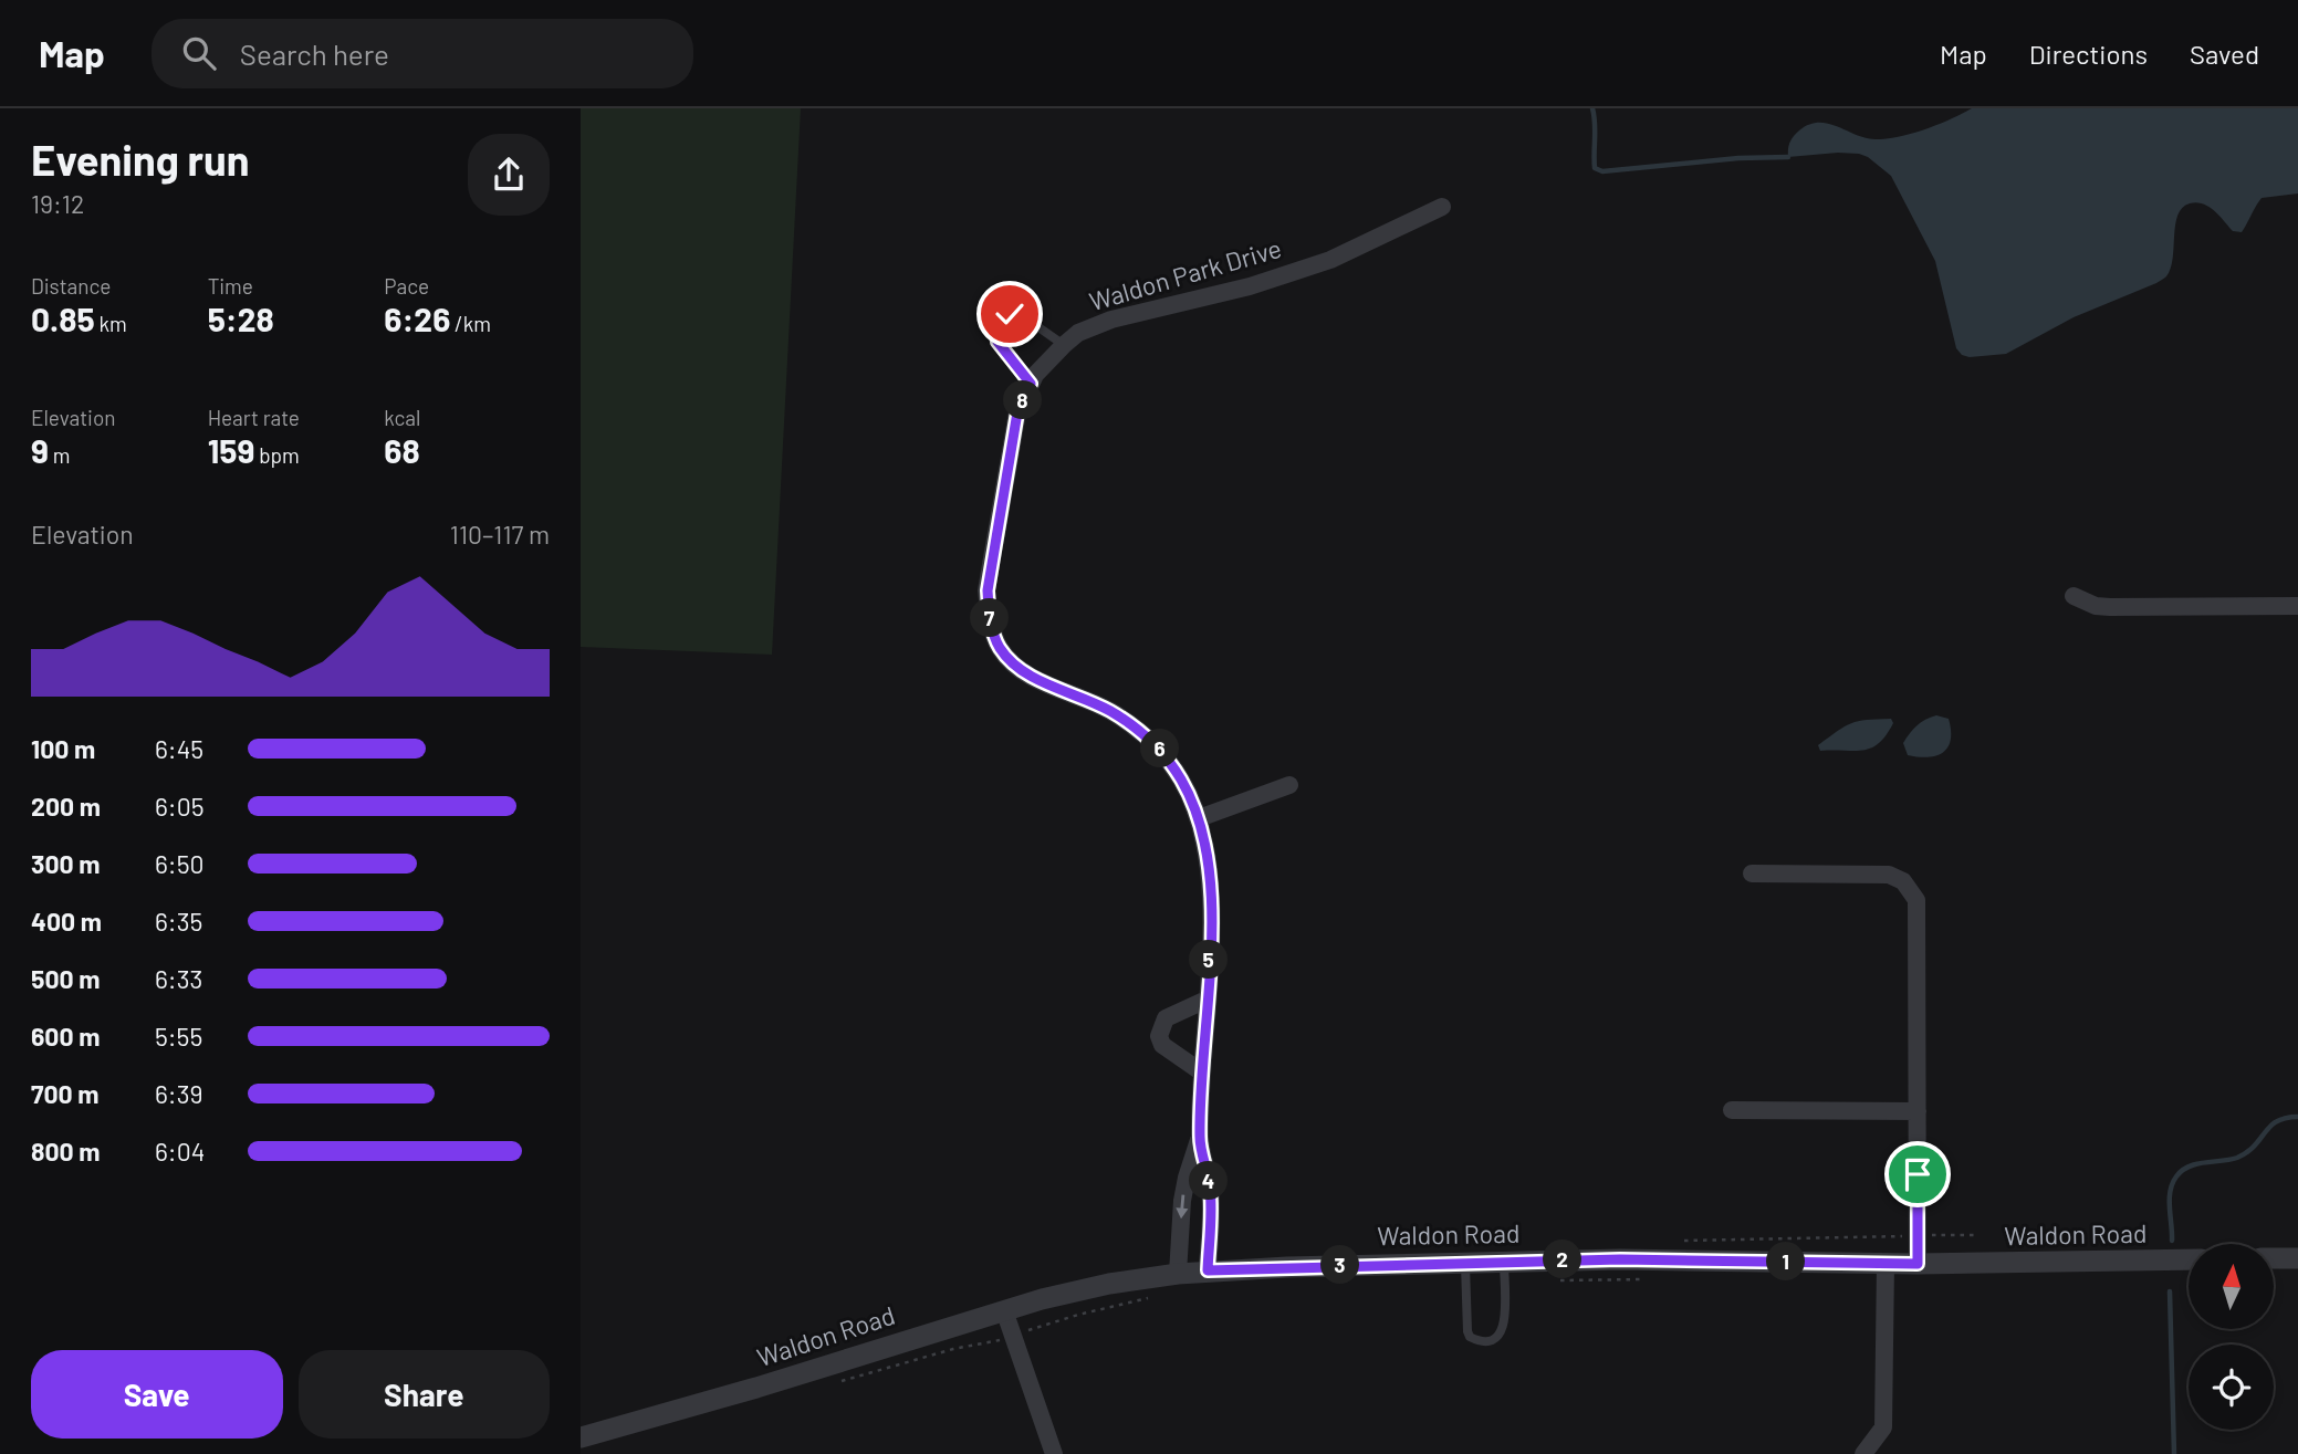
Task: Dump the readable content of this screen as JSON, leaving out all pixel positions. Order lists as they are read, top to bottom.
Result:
{
  "streets": {
    "street": ["Waldon Park Drive", "Waldon Road"]
  },
  "crossings": [
    ["Waldon Park Drive", "Waldon Road"]
  ],
  "north": "top",
  "page": {
    "header": "Map",
    "search": "Search here",
    "nav": ["Map", "Directions", "Saved"],
    "heading": ["Evening run", "19:12"],
    "stats": [
      ["Distance", "0.85 km"],
      ["Time", "5:28"],
      ["Pace", "6:26 /km"],
      ["Elevation", "9 m"],
      ["Heart rate", "159 bpm"],
      ["kcal", "68"]
    ],
    "pins": [
      "8",
      "7",
      "6",
      "5",
      "4",
      "2",
      "1",
      "3"
    ],
    "chart": ["Elevation", "110–117 m"],
    "list": [
      {
        "name": "100 m",
        "note": "6:45"
      },
      {
        "name": "200 m",
        "note": "6:05"
      },
      {
        "name": "300 m",
        "note": "6:50"
      },
      {
        "name": "400 m",
        "note": "6:35"
      },
      {
        "name": "500 m",
        "note": "6:33"
      },
      {
        "name": "600 m",
        "note": "5:55"
      },
      {
        "name": "700 m",
        "note": "6:39"
      },
      {
        "name": "800 m",
        "note": "6:04"
      }
    ],
    "buttons": ["Save", "Share"]
  }
}
